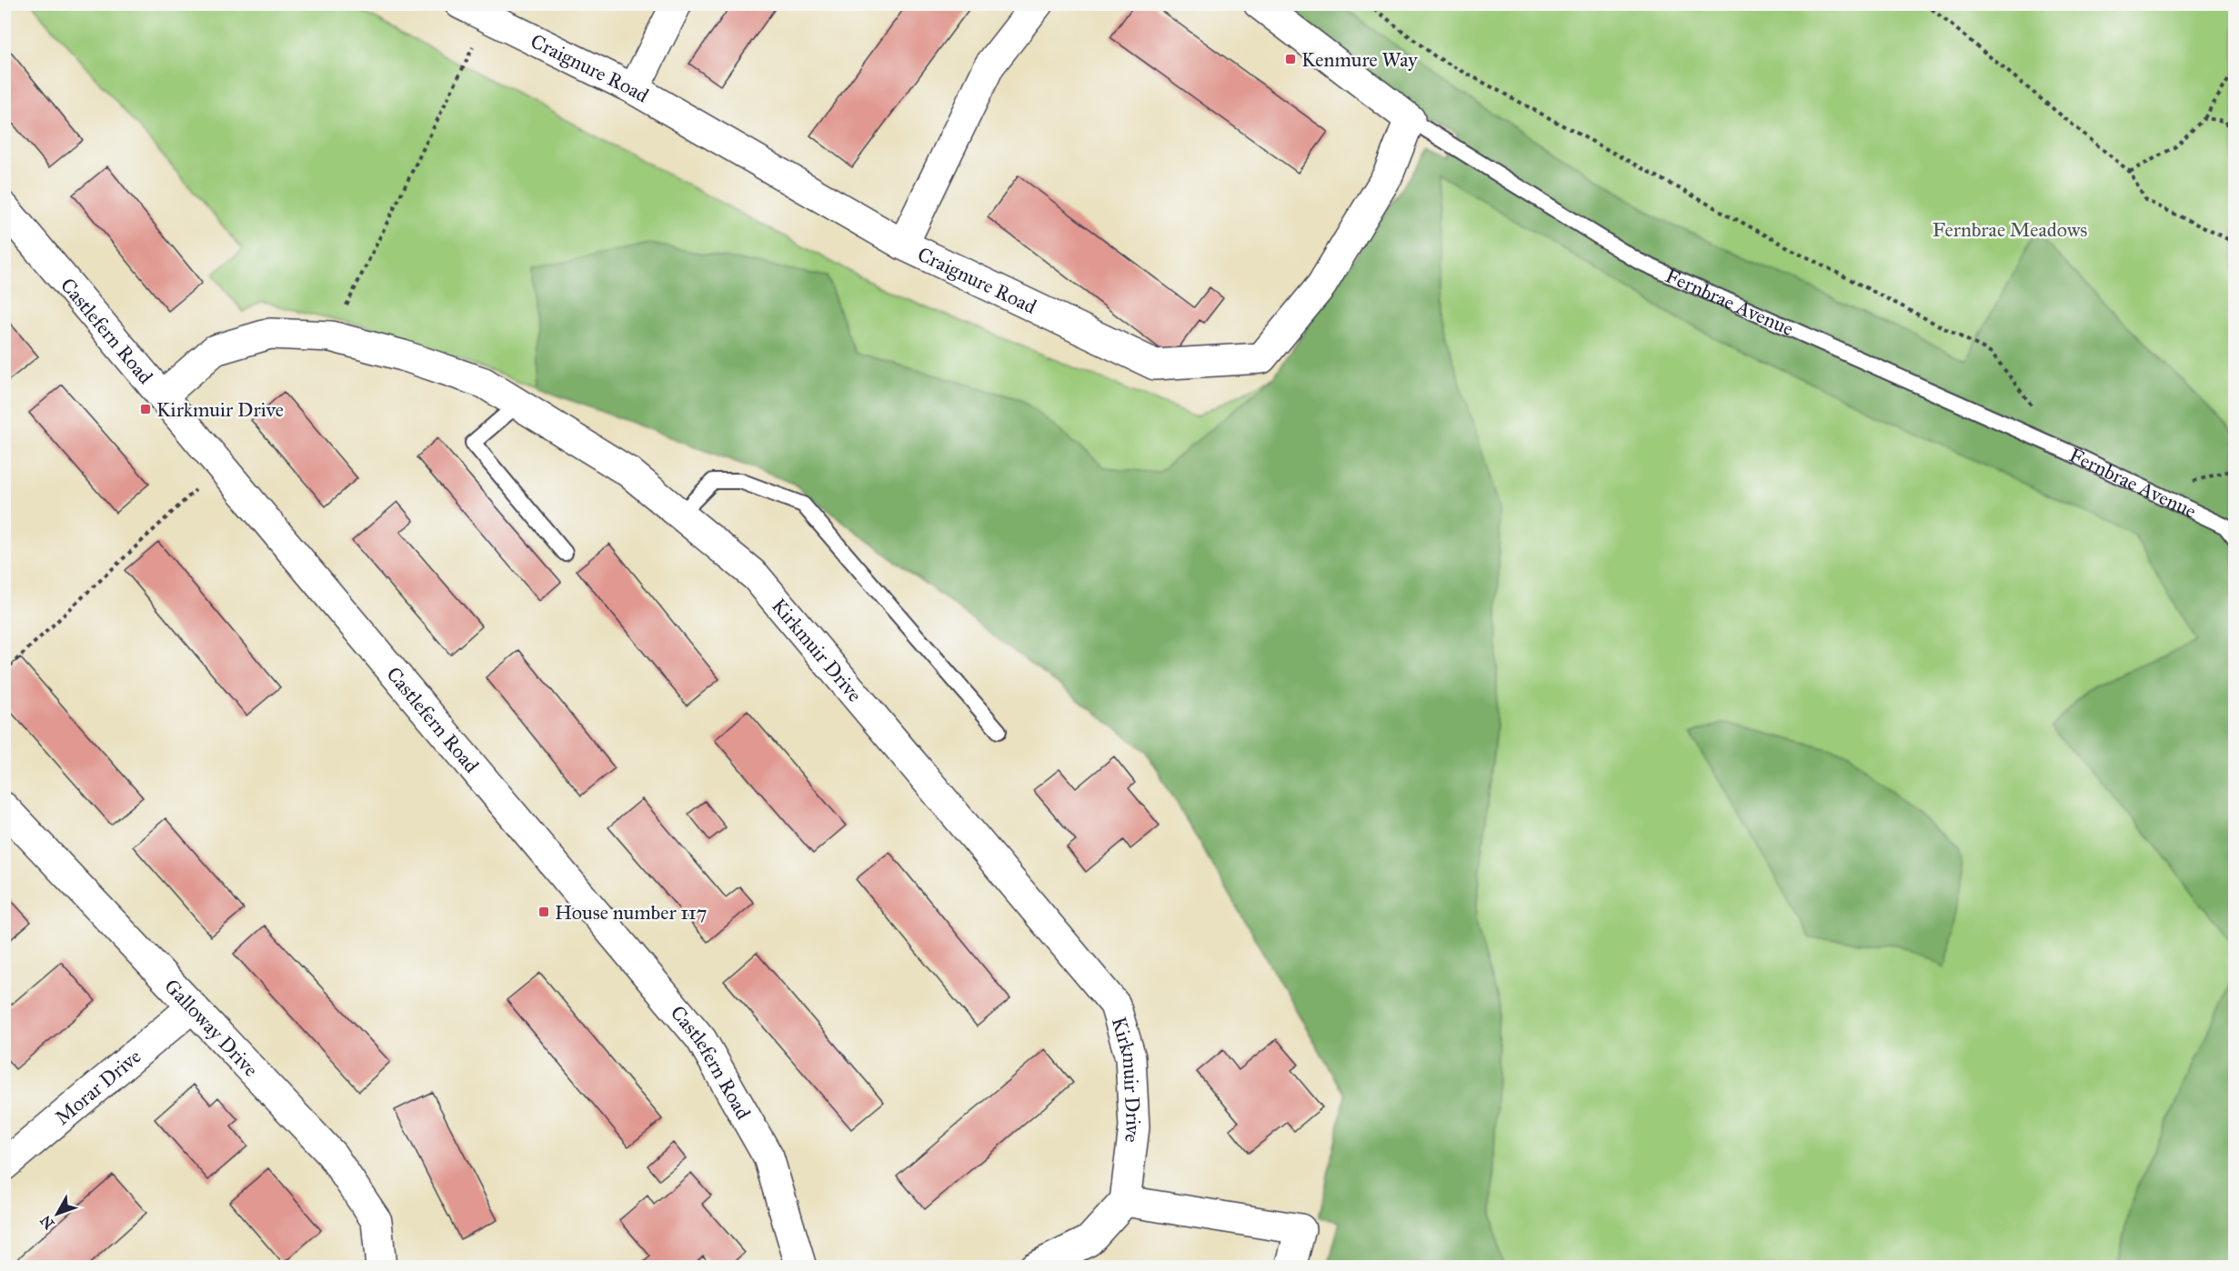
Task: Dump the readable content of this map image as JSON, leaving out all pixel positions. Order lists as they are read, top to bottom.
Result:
{
  "streets": {
    "street": [
      "Craignure Road",
      "Fernbrae Avenue",
      "Castlefern Road",
      "Kirkmuir Drive",
      "Galloway Drive",
      "Morar Drive"
    ]
  },
  "crossings": [
    ["Craignure Road", "Fernbrae Avenue"],
    ["Castlefern Road", "Kirkmuir Drive"],
    ["Galloway Drive", "Morar Drive"]
  ],
  "parks": ["Fernbrae Meadows"],
  "places": {
    "transit": ["Kenmure Way", "Kirkmuir Drive", "House number 117"]
  },
  "north": "bottom left"
}
